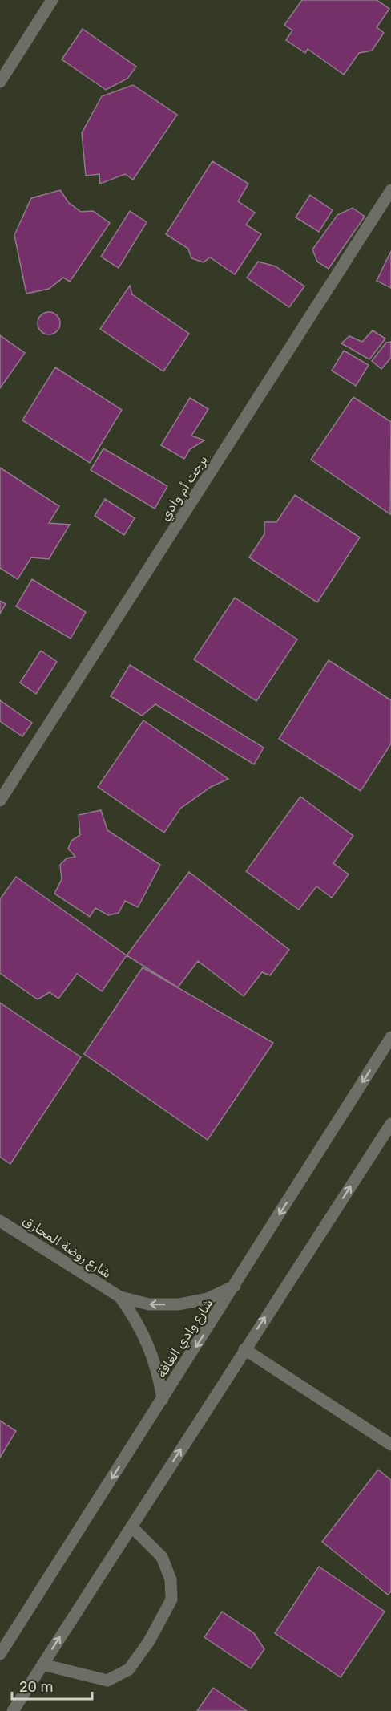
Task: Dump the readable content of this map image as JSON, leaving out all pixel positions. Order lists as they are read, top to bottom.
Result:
{
  "streets": {
    "street": ["برجت أم وادي", "شارع روضة المحارق", "شارع وادي الغافة"]
  },
  "crossings": [
    ["شارع روضة المحارق", "شارع وادي الغافة"]
  ],
  "scale_bar": "20 m"
}
